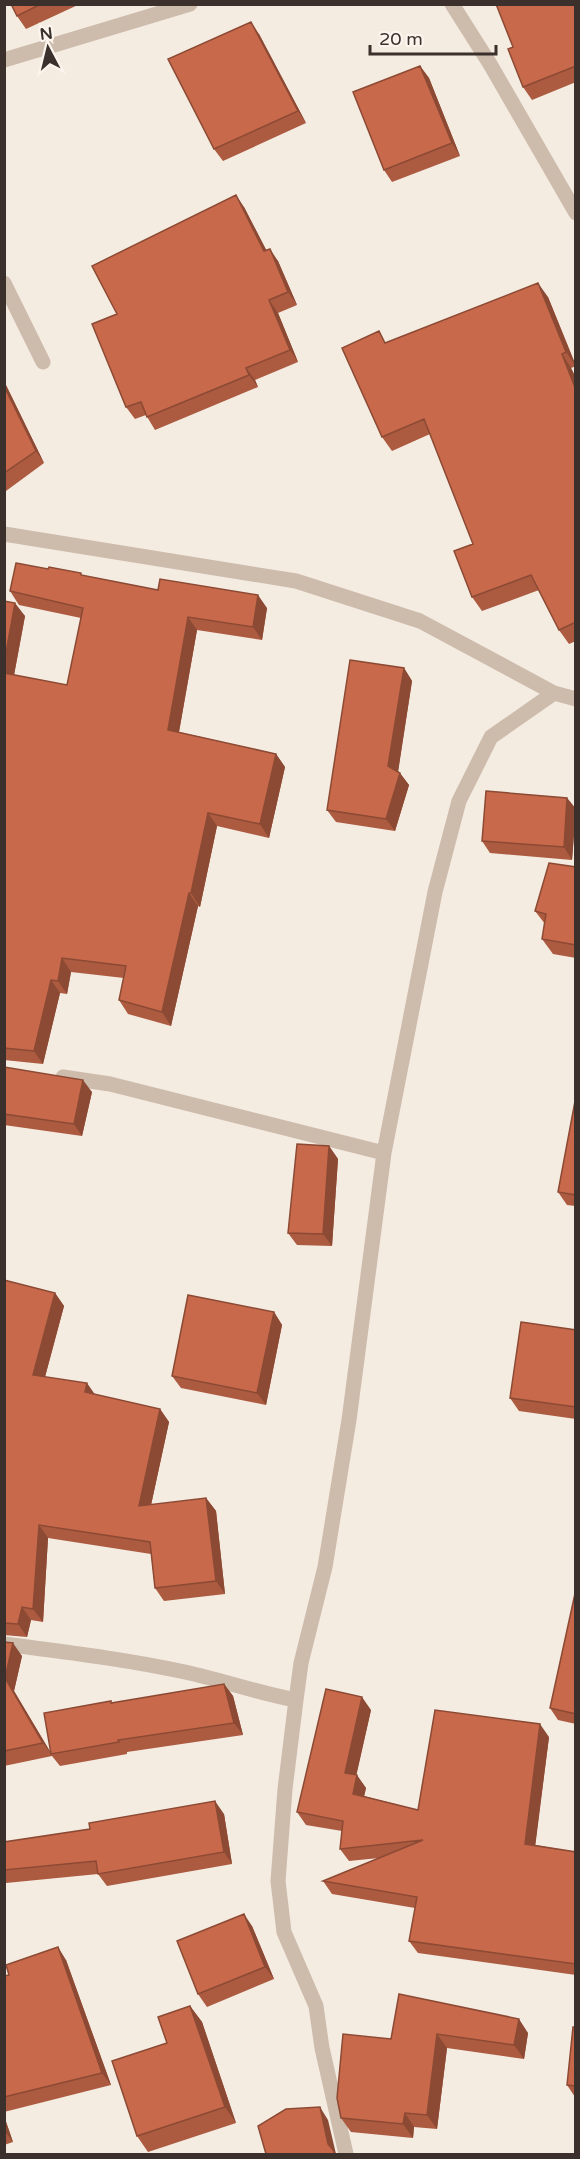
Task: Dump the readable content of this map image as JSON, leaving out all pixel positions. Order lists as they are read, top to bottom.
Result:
{
  "scale_bar": "20 m",
  "north": "top"
}
